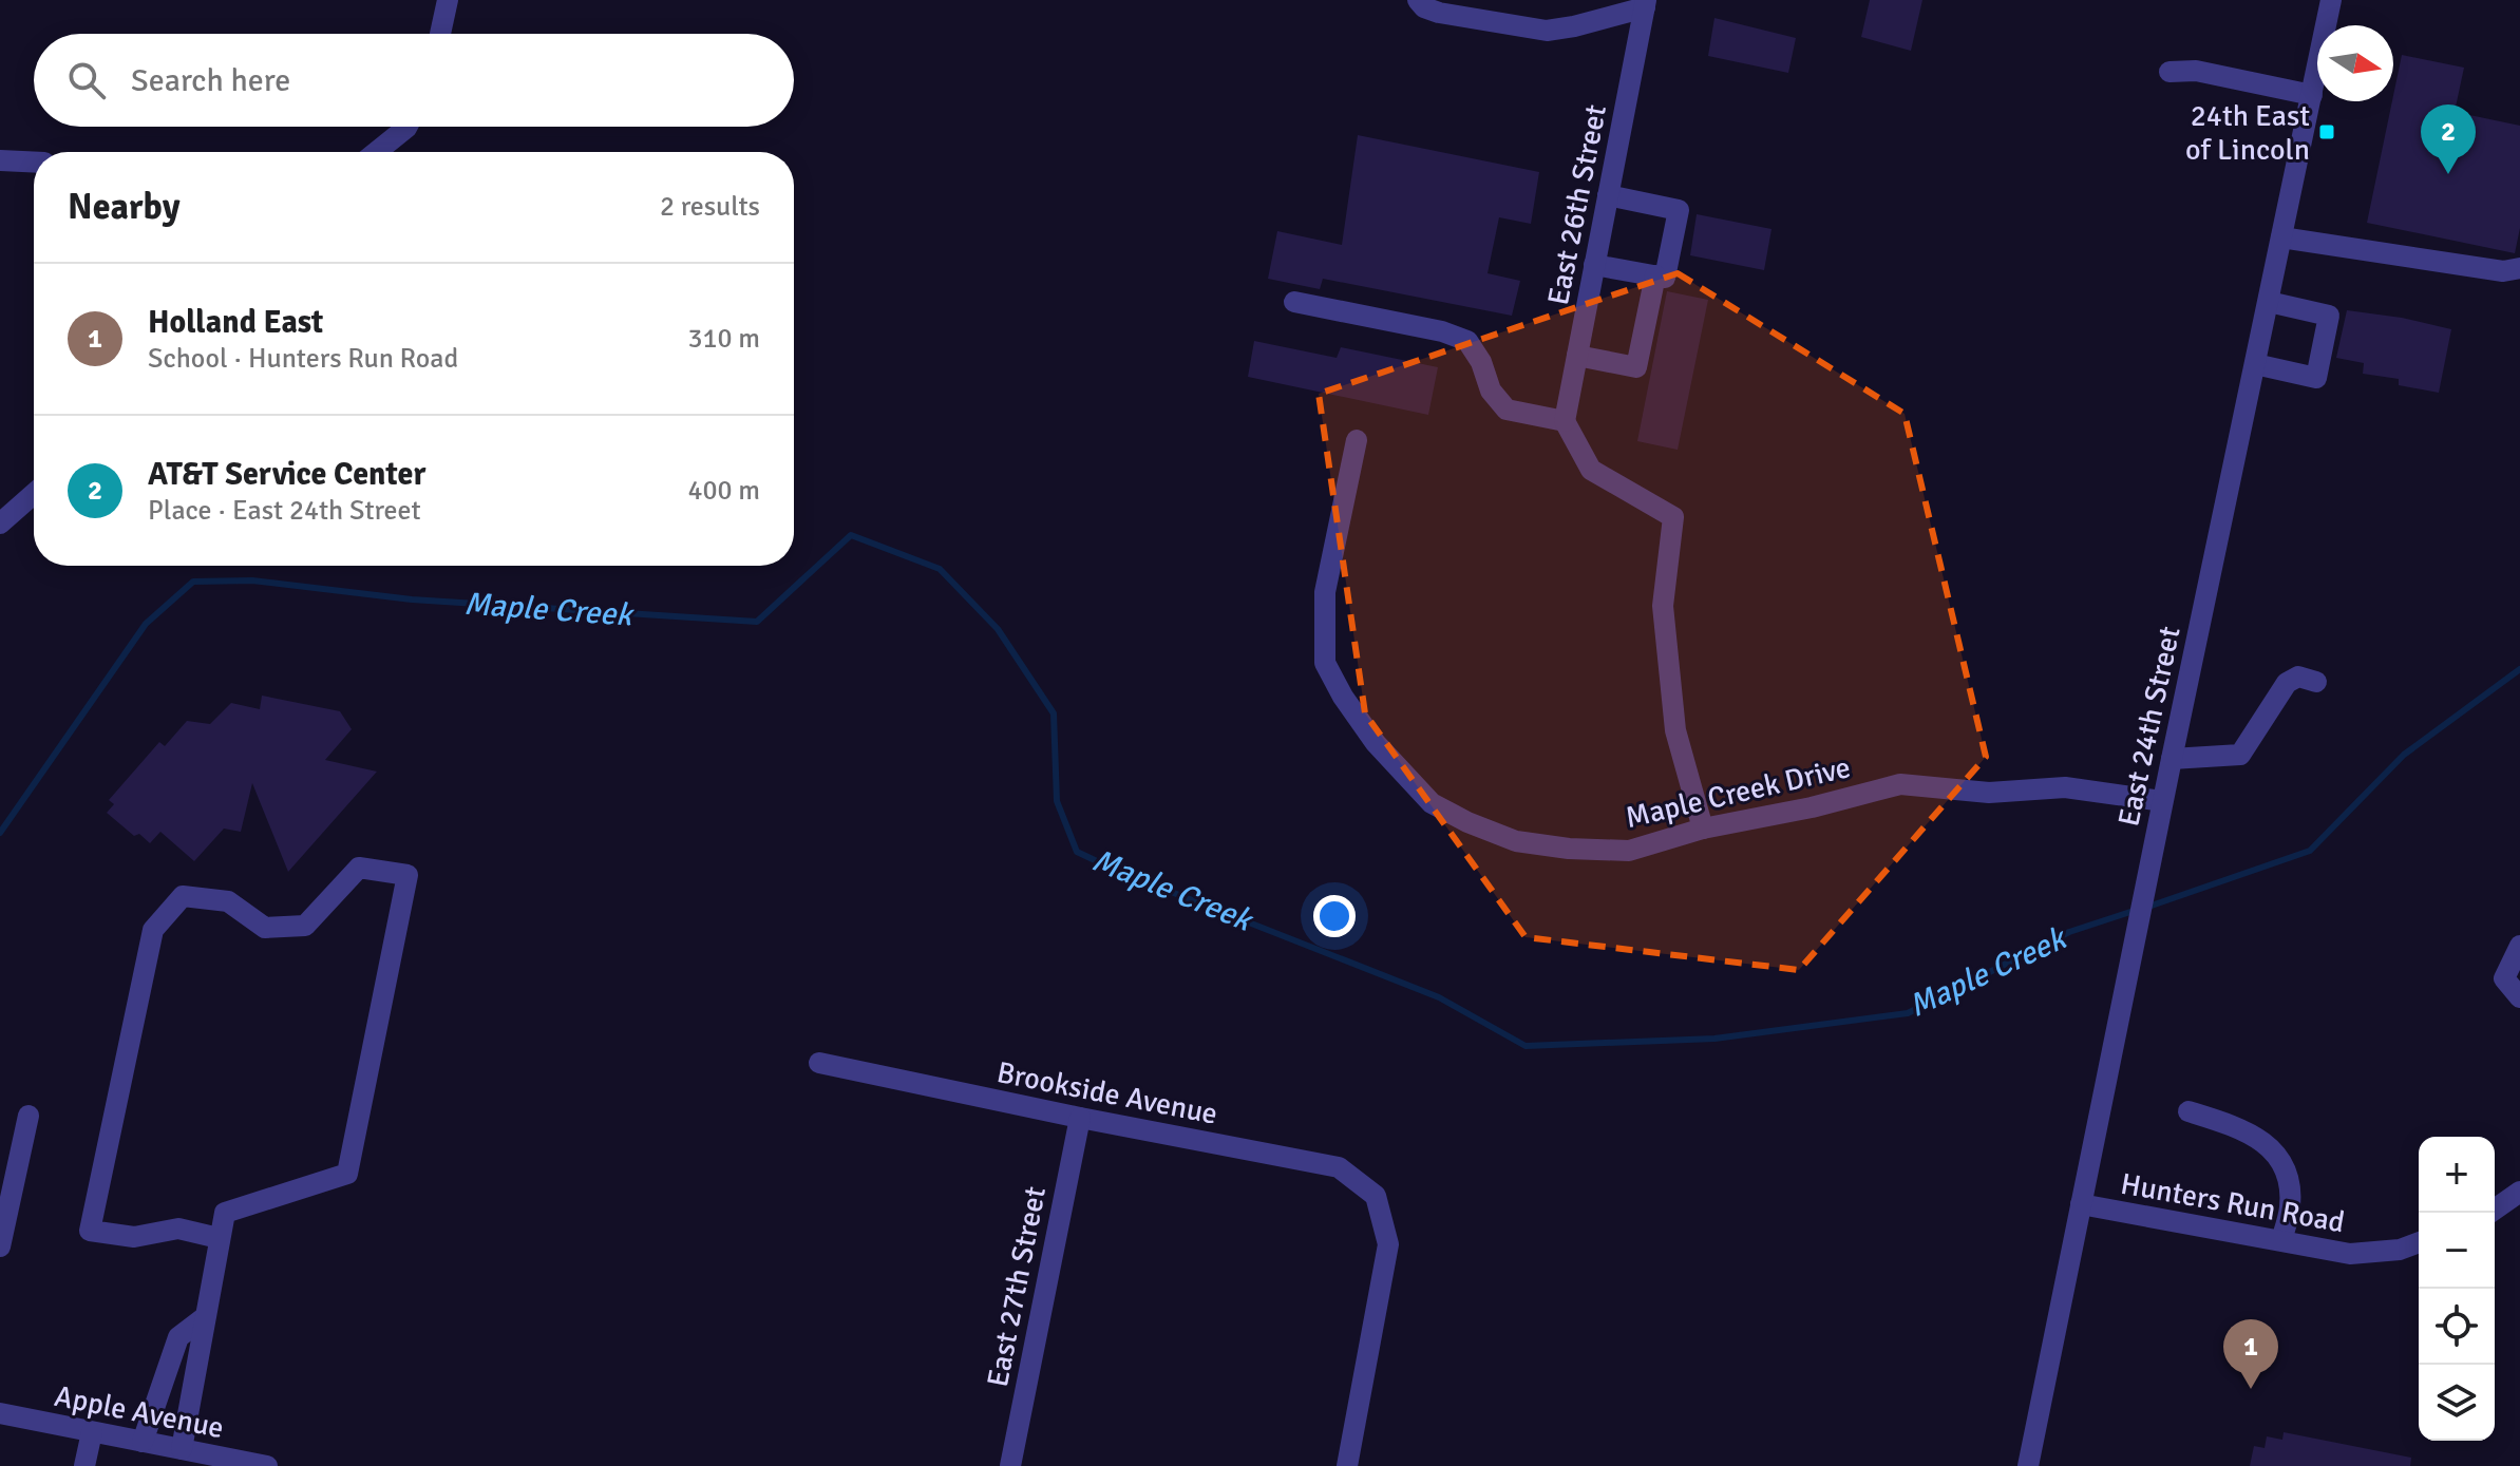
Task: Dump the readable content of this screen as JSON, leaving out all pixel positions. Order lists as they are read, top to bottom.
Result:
{
  "streets": {
    "street": [
      "East 26th Street",
      "East 24th Street",
      "Maple Creek Drive",
      "Brookside Avenue",
      "Hunters Run Road",
      "East 27th Street",
      "Apple Avenue"
    ]
  },
  "crossings": [
    ["East 24th Street", "Maple Creek Drive"],
    ["East 24th Street", "Hunters Run Road"],
    ["Brookside Avenue", "East 27th Street"]
  ],
  "water": ["Maple Creek"],
  "places": {
    "transit": ["24th East of Lincoln"]
  },
  "north": "right",
  "page": {
    "search": "Search here",
    "pins": ["2", "1"],
    "heading": ["Nearby", "2 results"],
    "list": [
      {
        "mark": "1",
        "name": "Holland East",
        "note": "School · Hunters Run Road",
        "value": "310 m"
      },
      {
        "mark": "2",
        "name": "AT&T Service Center",
        "note": "Place · East 24th Street",
        "value": "400 m"
      }
    ],
    "map_buttons": ["+", "−"]
  }
}
